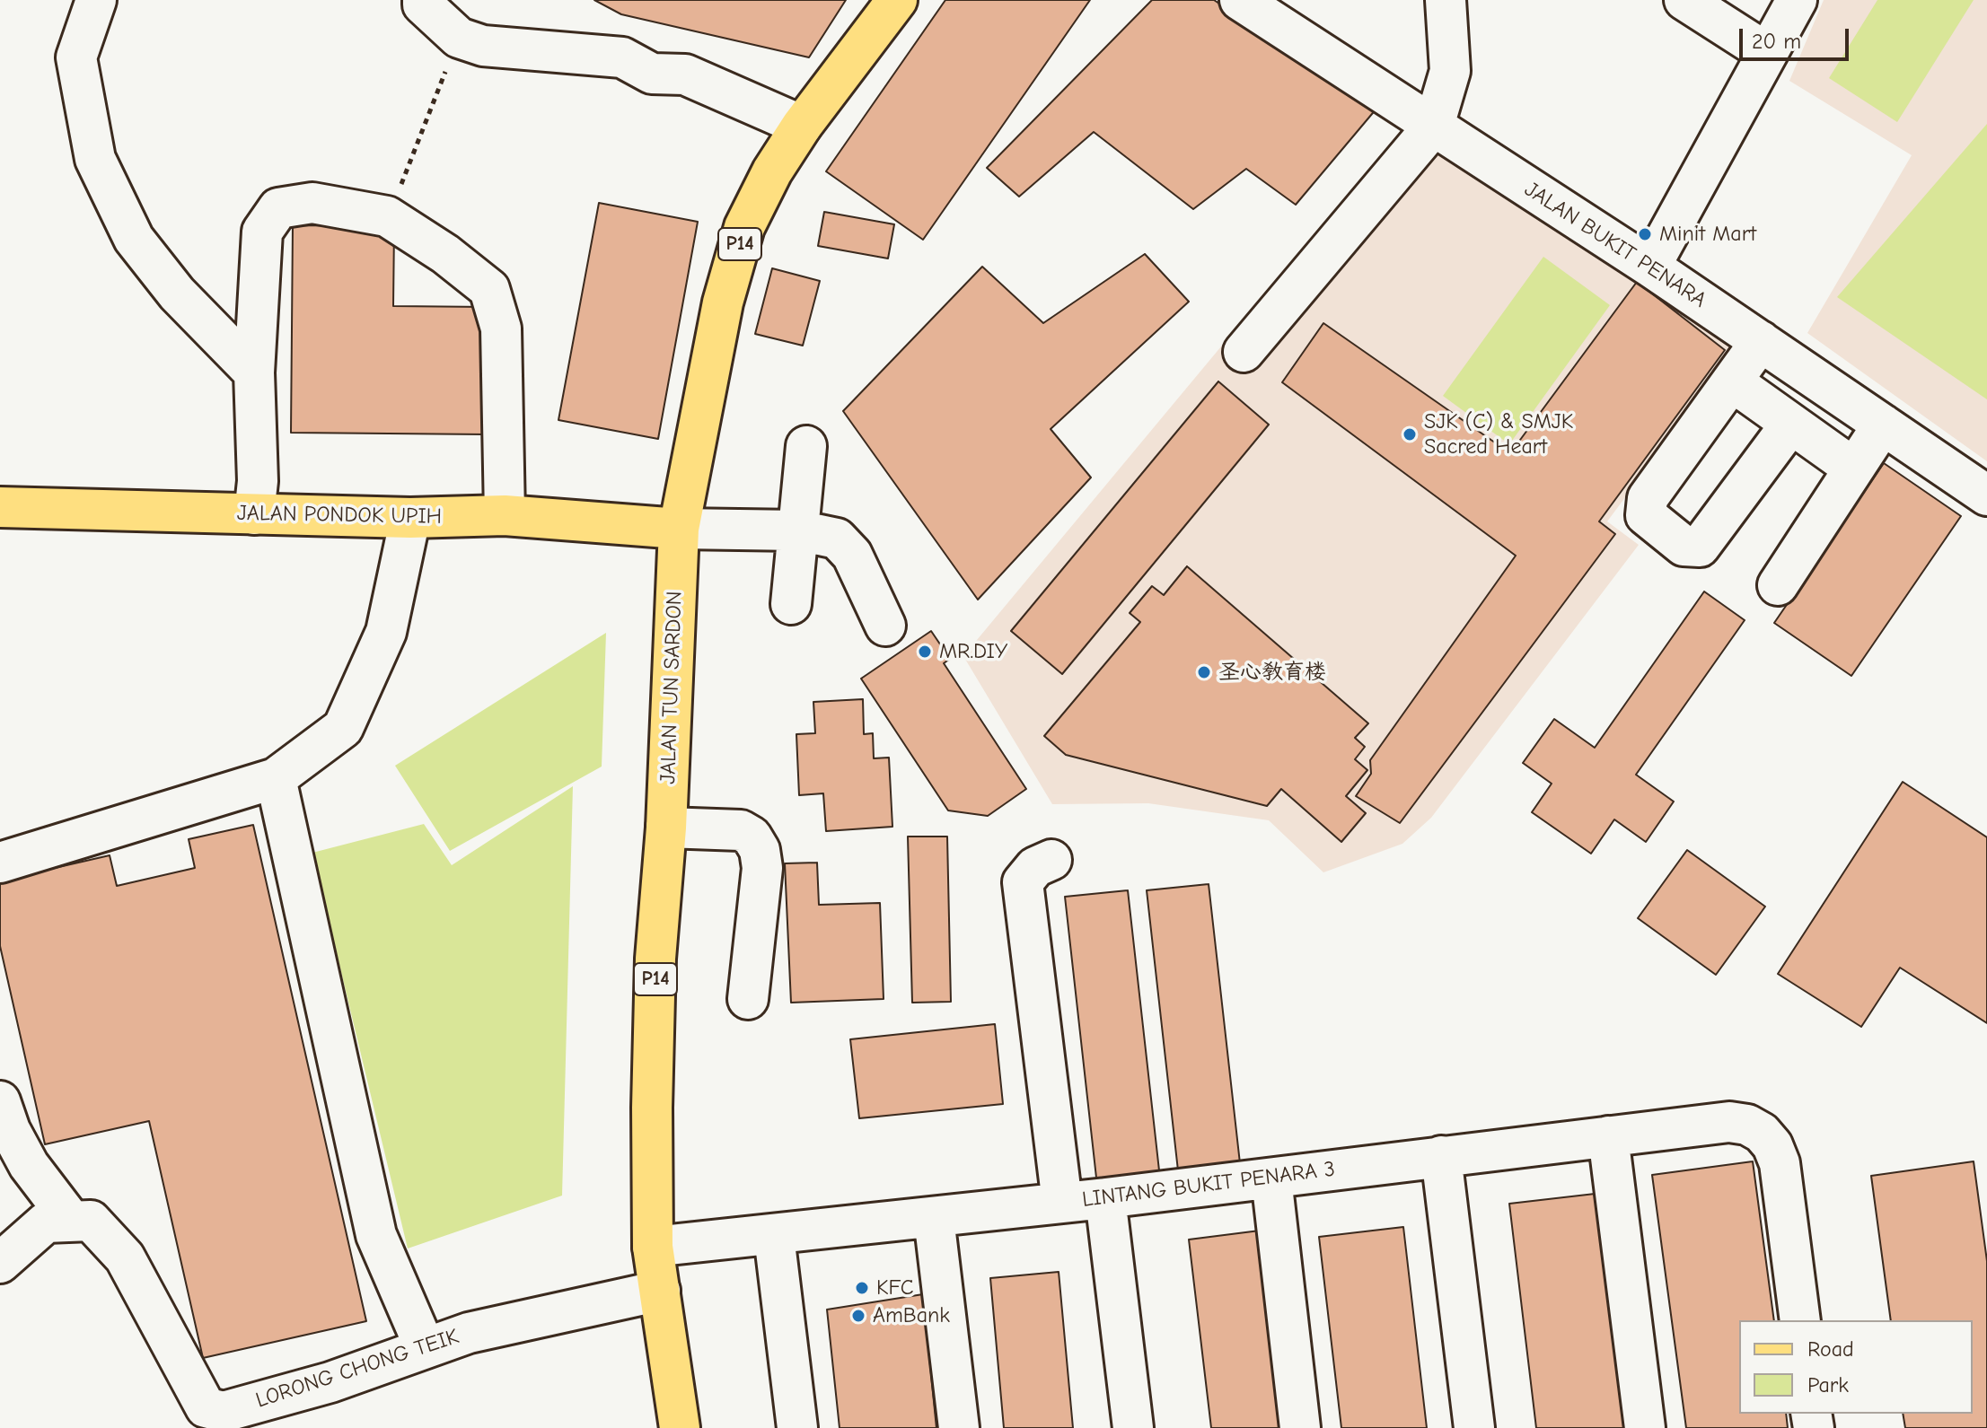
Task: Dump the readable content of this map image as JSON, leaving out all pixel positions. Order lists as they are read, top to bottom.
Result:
{
  "streets": {
    "main road": ["P14", "JALAN PONDOK UPIH", "JALAN TUN SARDON"],
    "street": ["JALAN BUKIT PENARA", "LINTANG BUKIT PENARA 3", "LORONG CHONG TEIK"]
  },
  "crossings": [
    ["JALAN PONDOK UPIH", "JALAN TUN SARDON"],
    ["JALAN TUN SARDON", "LINTANG BUKIT PENARA 3"],
    ["JALAN TUN SARDON", "LORONG CHONG TEIK"]
  ],
  "places": [
    "Minit Mart",
    "SJK (C) & SMJK Sacred Heart",
    "MR.DIY",
    "圣心教育楼",
    "KFC",
    "AmBank"
  ],
  "legend": ["Road", "Park"],
  "scale_bar": "20 m"
}
